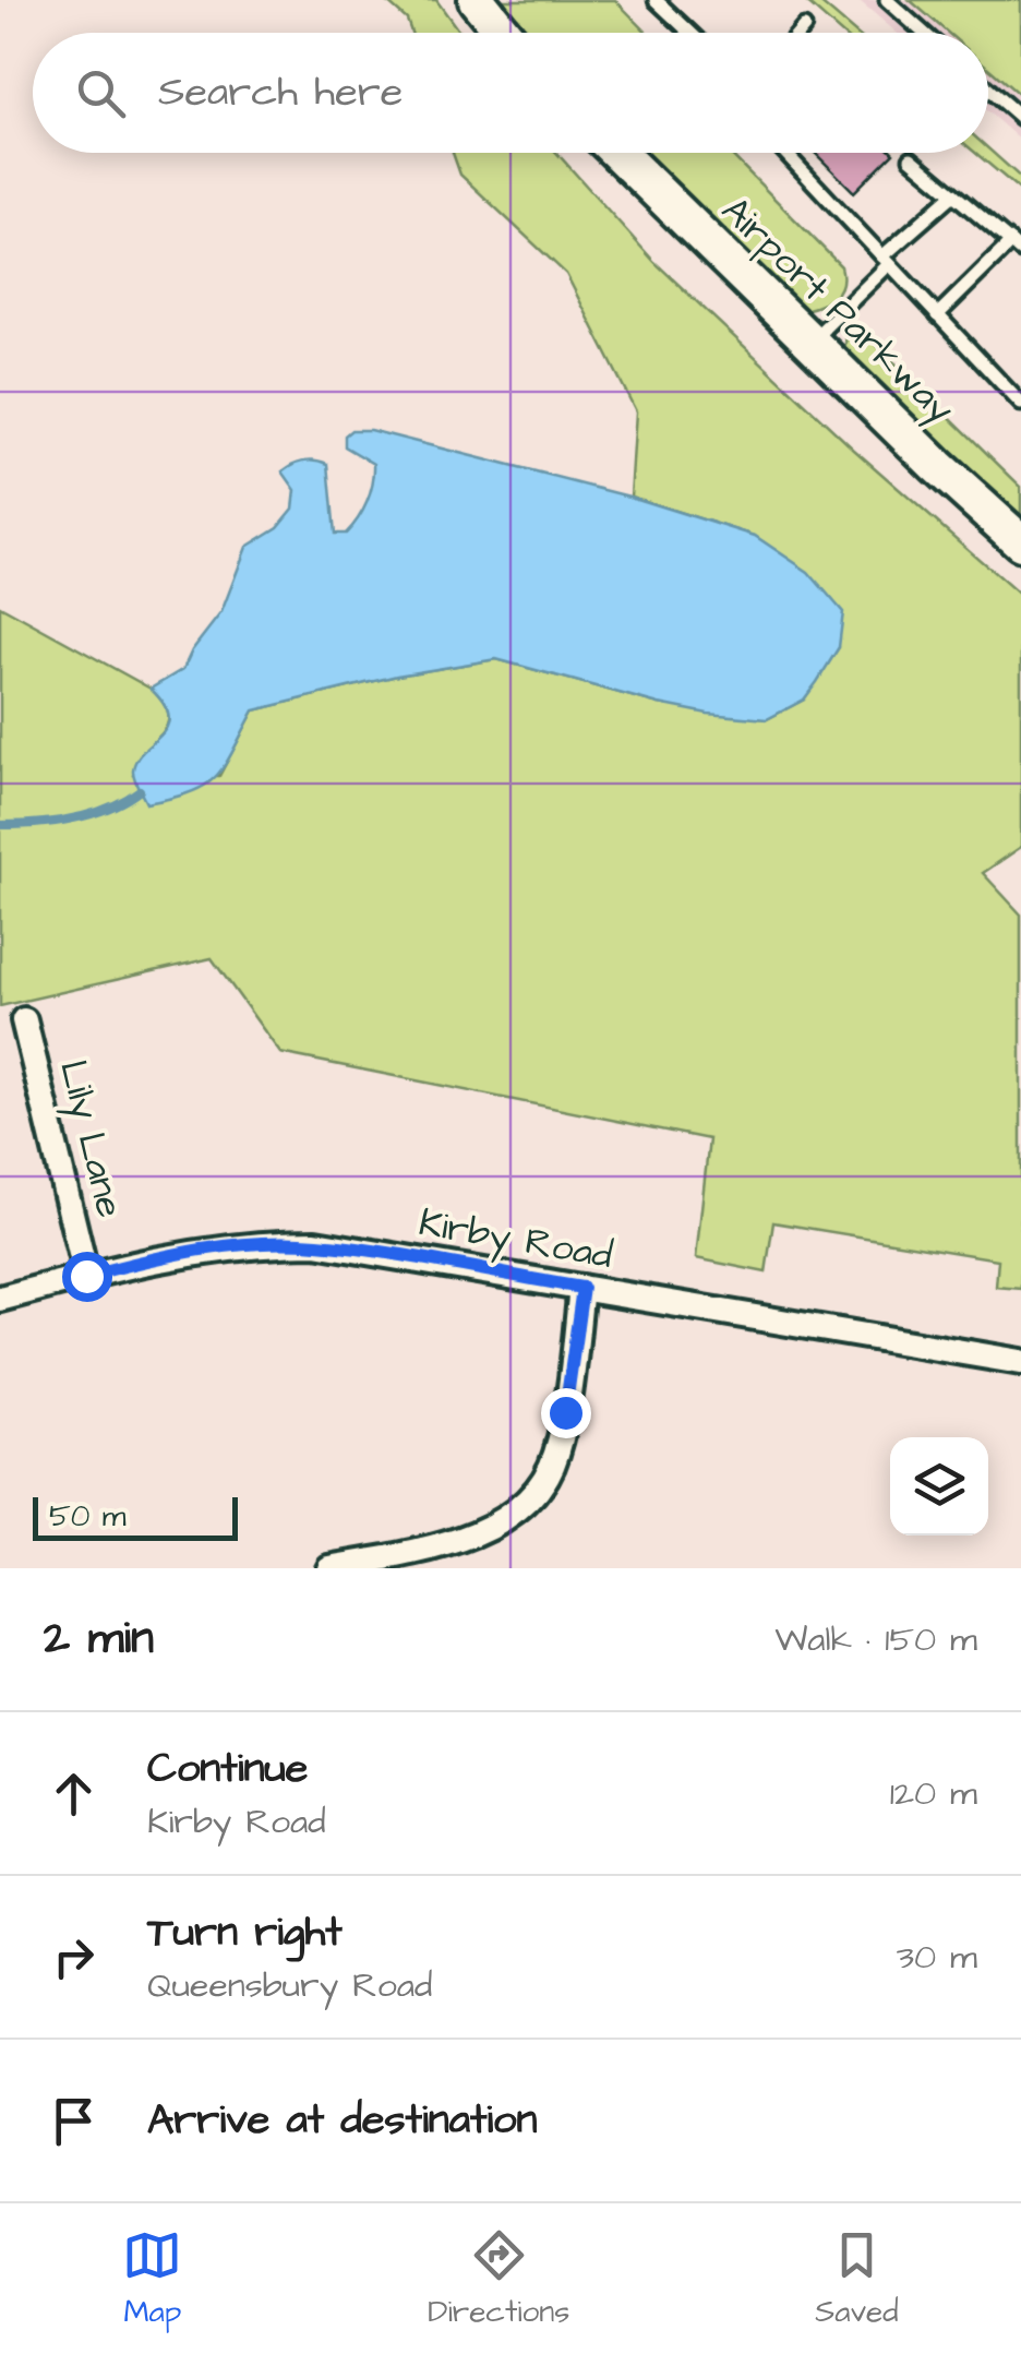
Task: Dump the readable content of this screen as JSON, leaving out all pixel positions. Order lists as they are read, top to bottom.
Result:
{
  "streets": {
    "main road": ["Airport Parkway"],
    "street": ["Lily Lane", "Kirby Road"]
  },
  "crossings": [
    ["Lily Lane", "Kirby Road"]
  ],
  "scale_bar": "50 m",
  "page": {
    "search": "Search here",
    "scale": "50 m",
    "heading": ["2 min", "Walk · 150 m"],
    "list": [
      ["Continue", "Kirby Road", "120 m"],
      ["Turn right", "Queensbury Road", "30 m"],
      "Arrive at destination"
    ],
    "nav": ["Map", "Directions", "Saved"]
  }
}
